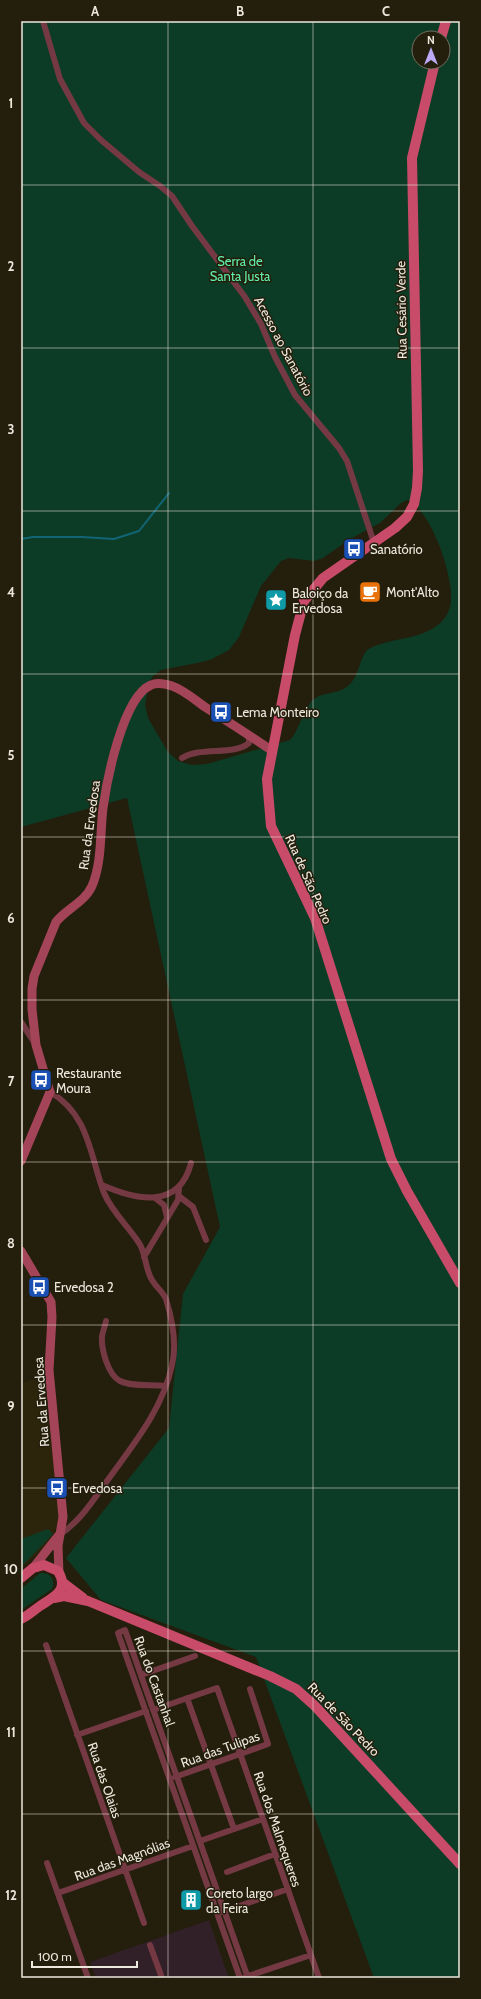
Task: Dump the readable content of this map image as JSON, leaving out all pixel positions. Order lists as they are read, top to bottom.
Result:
{
  "streets": {
    "main road": ["Rua Cesário Verde", "Rua de São Pedro"],
    "street": [
      "Acesso ao Sanatório",
      "Rua da Ervedosa",
      "Rua do Castanhal",
      "Rua das Tulipas",
      "Rua das Olaias",
      "Rua dos Malmequeres",
      "Rua das Magnólias"
    ]
  },
  "crossings": [
    ["Rua Cesário Verde", "Acesso ao Sanatório"],
    ["Rua Cesário Verde", "Rua de São Pedro"],
    ["Acesso ao Sanatório", "Rua de São Pedro"],
    ["Rua da Ervedosa", "Rua de São Pedro"],
    ["Rua do Castanhal", "Rua das Tulipas"],
    ["Rua do Castanhal", "Rua das Magnólias"],
    ["Rua das Tulipas", "Rua dos Malmequeres"],
    ["Rua das Olaias", "Rua das Magnólias"]
  ],
  "parks": ["Serra de Santa Justa"],
  "places": {
    "bus stop": [
      "Sanatório",
      "Lema Monteiro",
      "Restaurante Moura",
      "Ervedosa 2",
      "Ervedosa"
    ],
    "cafe": ["Mont'Alto"],
    "place": ["Baloiço da Ervedosa"],
    "building": ["Coreto largo da Feira"]
  },
  "scale_bar": "100 m",
  "north": "top",
  "grid": {
    "columns": ["A", "B", "C"],
    "rows": [
      "1",
      "2",
      "3",
      "4",
      "5",
      "6",
      "7",
      "8",
      "9",
      "10",
      "11",
      "12"
    ]
  }
}
